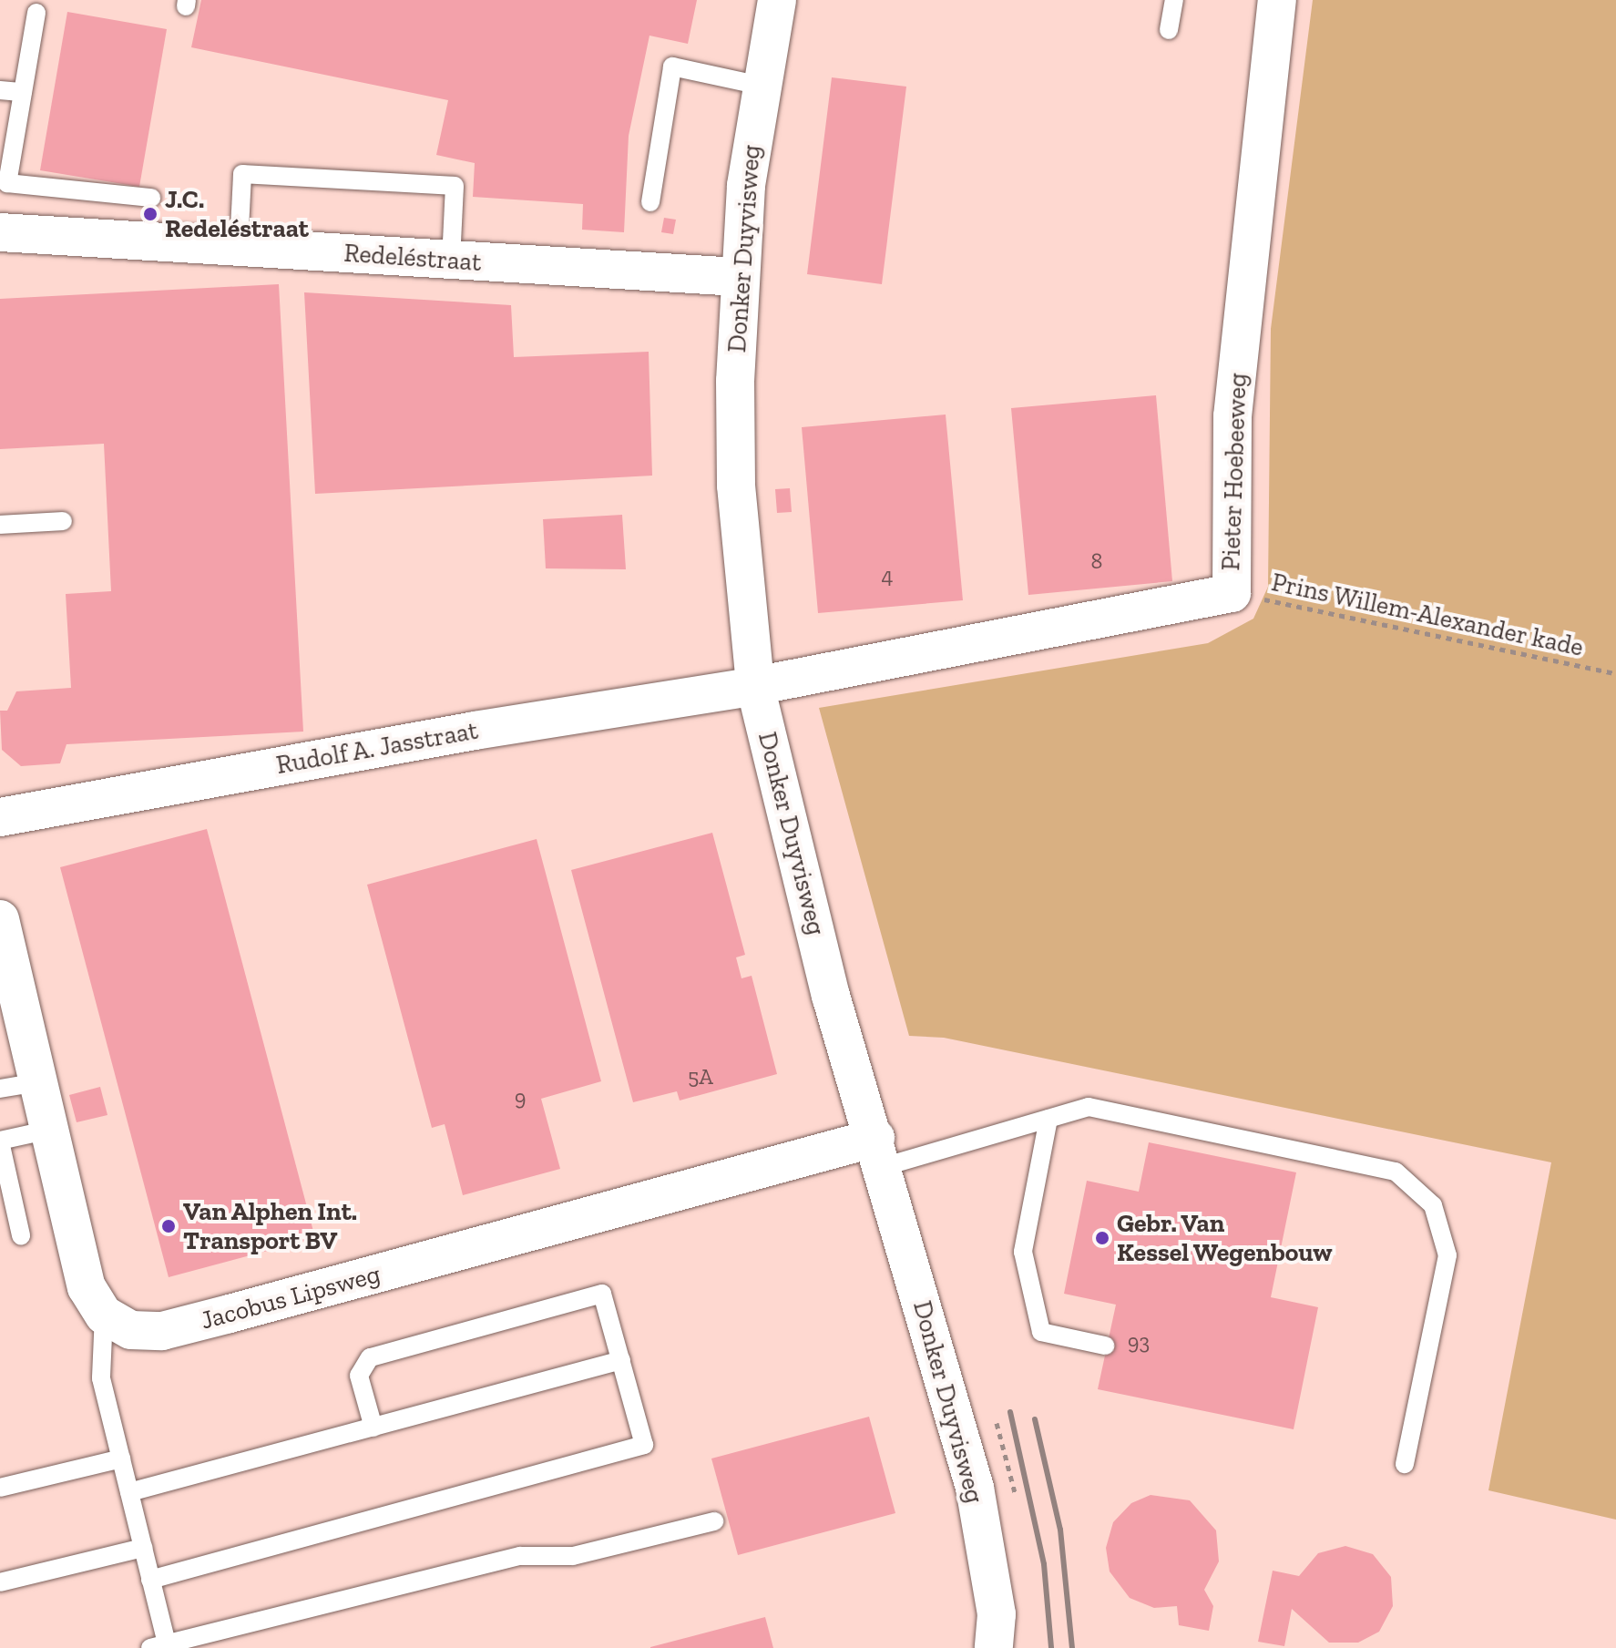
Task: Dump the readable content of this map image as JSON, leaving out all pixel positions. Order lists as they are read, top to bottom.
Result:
{
  "streets": {
    "street": [
      "Donker Duyvisweg",
      "Redeléstraat",
      "Pieter Hoebeeweg",
      "Rudolf A. Jasstraat",
      "Jacobus Lipsweg"
    ],
    "path": ["Prins Willem-Alexander kade"]
  },
  "crossings": [
    ["Donker Duyvisweg", "Redeléstraat"],
    ["Donker Duyvisweg", "Pieter Hoebeeweg"],
    ["Donker Duyvisweg", "Rudolf A. Jasstraat"],
    ["Donker Duyvisweg", "Jacobus Lipsweg"],
    ["Pieter Hoebeeweg", "Prins Willem-Alexander kade"],
    ["Pieter Hoebeeweg", "Rudolf A. Jasstraat"]
  ],
  "places": ["J.C. Redeléstraat", "Van Alphen Int. Transport BV", "Gebr. Van Kessel Wegenbouw"],
  "house_numbers": [
    "8",
    "4",
    "5A",
    "9",
    "93"
  ]
}
